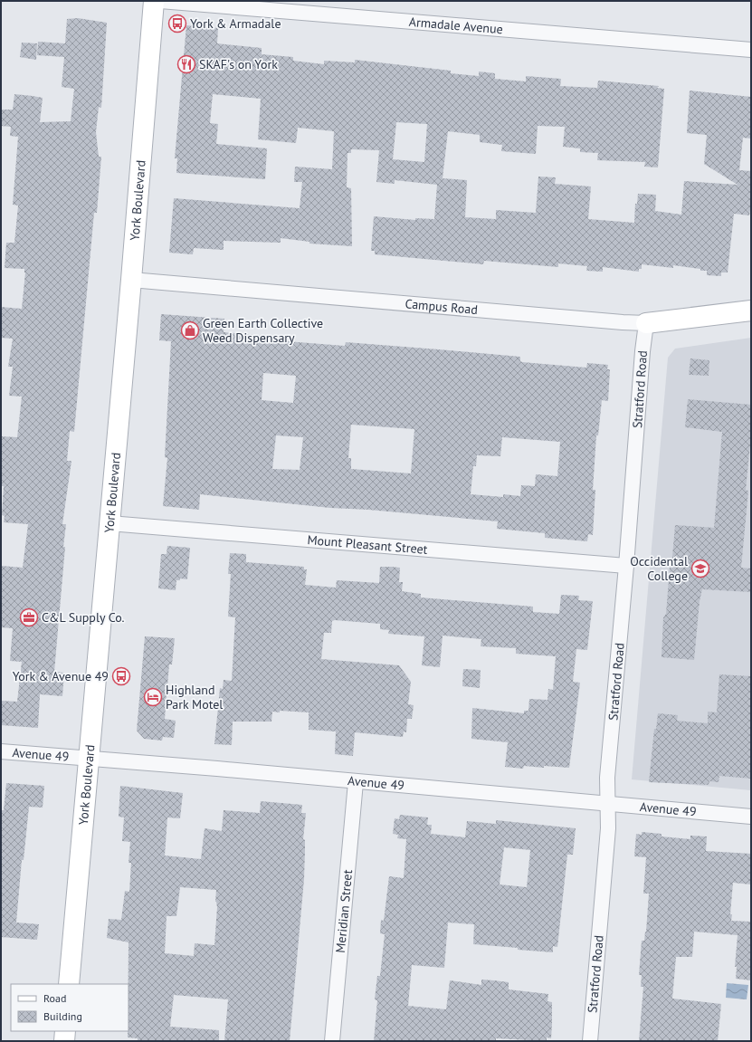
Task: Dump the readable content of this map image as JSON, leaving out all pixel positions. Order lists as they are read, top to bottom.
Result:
{
  "streets": {
    "main road": ["York Boulevard", "Campus Road"],
    "street": [
      "Armadale Avenue",
      "Stratford Road",
      "Mount Pleasant Street",
      "Avenue 49",
      "Meridian Street"
    ]
  },
  "crossings": [
    ["York Boulevard", "Campus Road"],
    ["York Boulevard", "Mount Pleasant Street"],
    ["York Boulevard", "Avenue 49"],
    ["Campus Road", "Stratford Road"],
    ["Stratford Road", "Mount Pleasant Street"],
    ["Stratford Road", "Avenue 49"],
    ["Avenue 49", "Meridian Street"]
  ],
  "places": {
    "bus stop": ["York & Armadale", "York & Avenue 49"],
    "restaurant": ["SKAF's on York"],
    "shop": ["Green Earth Collective Weed Dispensary"],
    "school or university": ["Occidental College"],
    "office": ["C&L Supply Co."],
    "hotel": ["Highland Park Motel"]
  },
  "legend": ["Road", "Building"]
}
